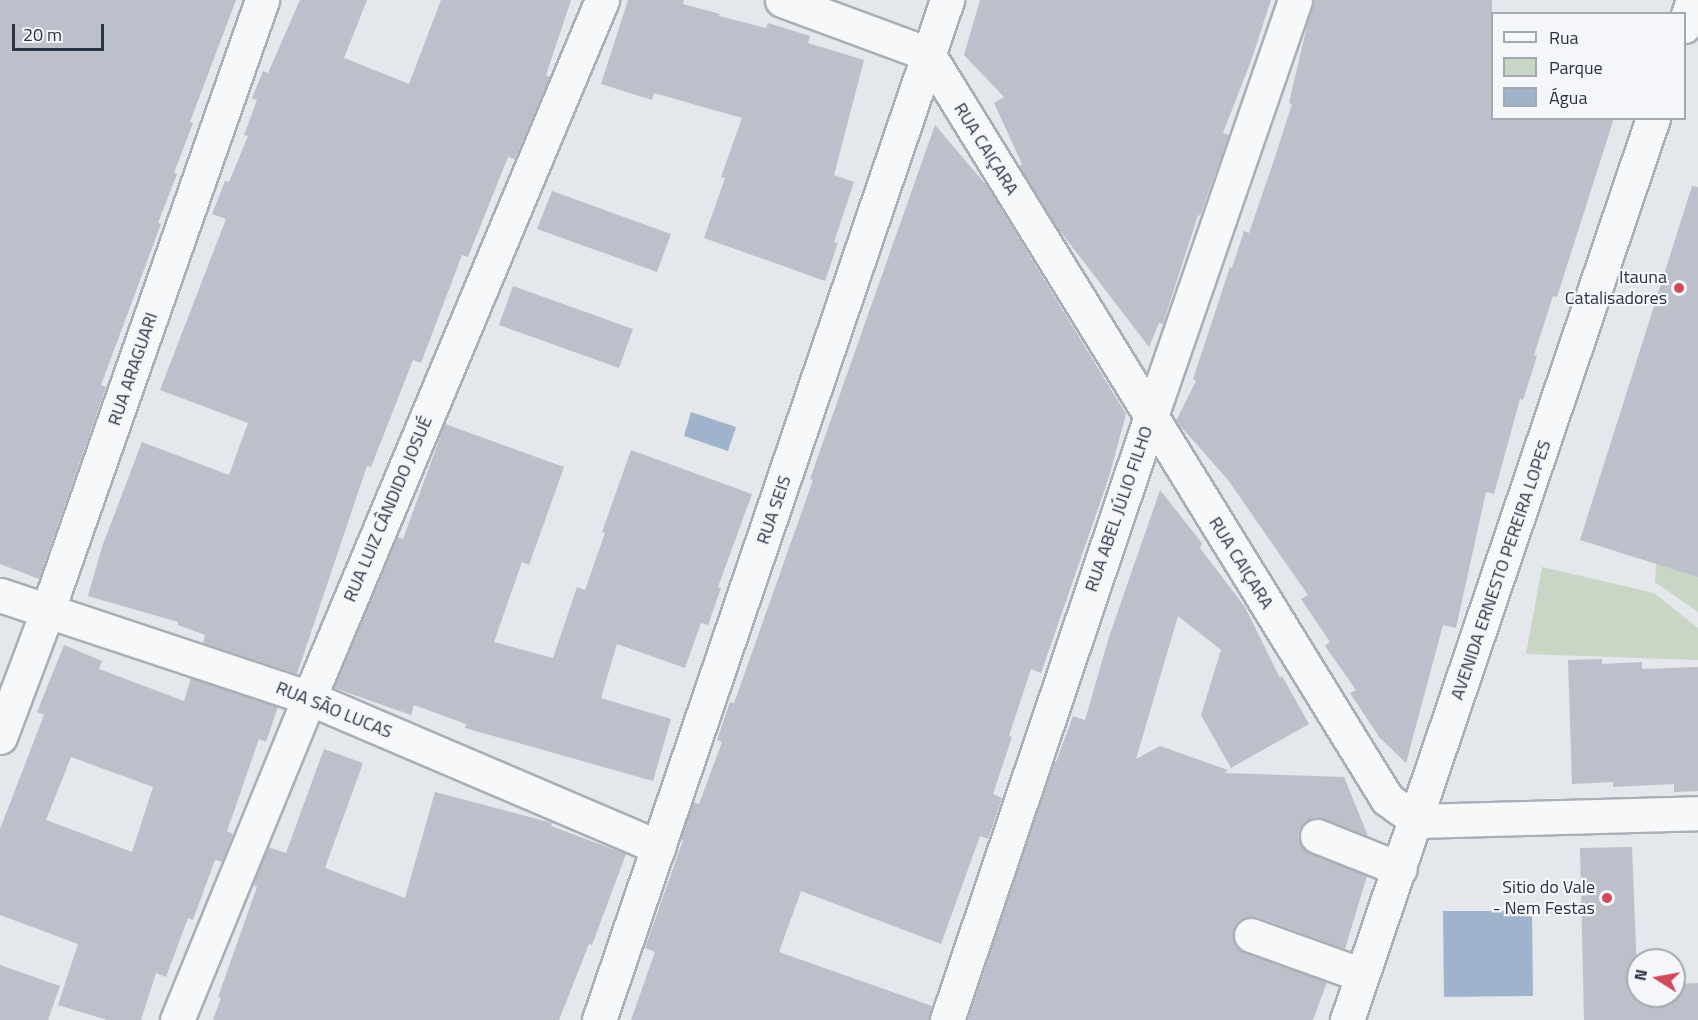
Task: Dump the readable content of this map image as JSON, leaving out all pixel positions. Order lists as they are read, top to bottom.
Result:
{
  "streets": {
    "street": [
      "RUA CAIÇARA",
      "RUA ARAGUARI",
      "RUA LUIZ CÂNDIDO JOSUÉ",
      "RUA ABEL JÚLIO FILHO",
      "RUA SEIS",
      "AVENIDA ERNESTO PEREIRA LOPES",
      "RUA SÃO LUCAS"
    ]
  },
  "crossings": [
    ["RUA CAIÇARA", "RUA ABEL JÚLIO FILHO"],
    ["RUA CAIÇARA", "RUA SEIS"],
    ["RUA CAIÇARA", "AVENIDA ERNESTO PEREIRA LOPES"],
    ["RUA ARAGUARI", "RUA SÃO LUCAS"],
    ["RUA LUIZ CÂNDIDO JOSUÉ", "RUA SÃO LUCAS"],
    ["RUA SEIS", "RUA SÃO LUCAS"]
  ],
  "places": ["Itauna Catalisadores", "Sitio do Vale - Nem Festas"],
  "legend": ["Rua", "Parque", "Água"],
  "scale_bar": "20 m",
  "north": "left"
}
